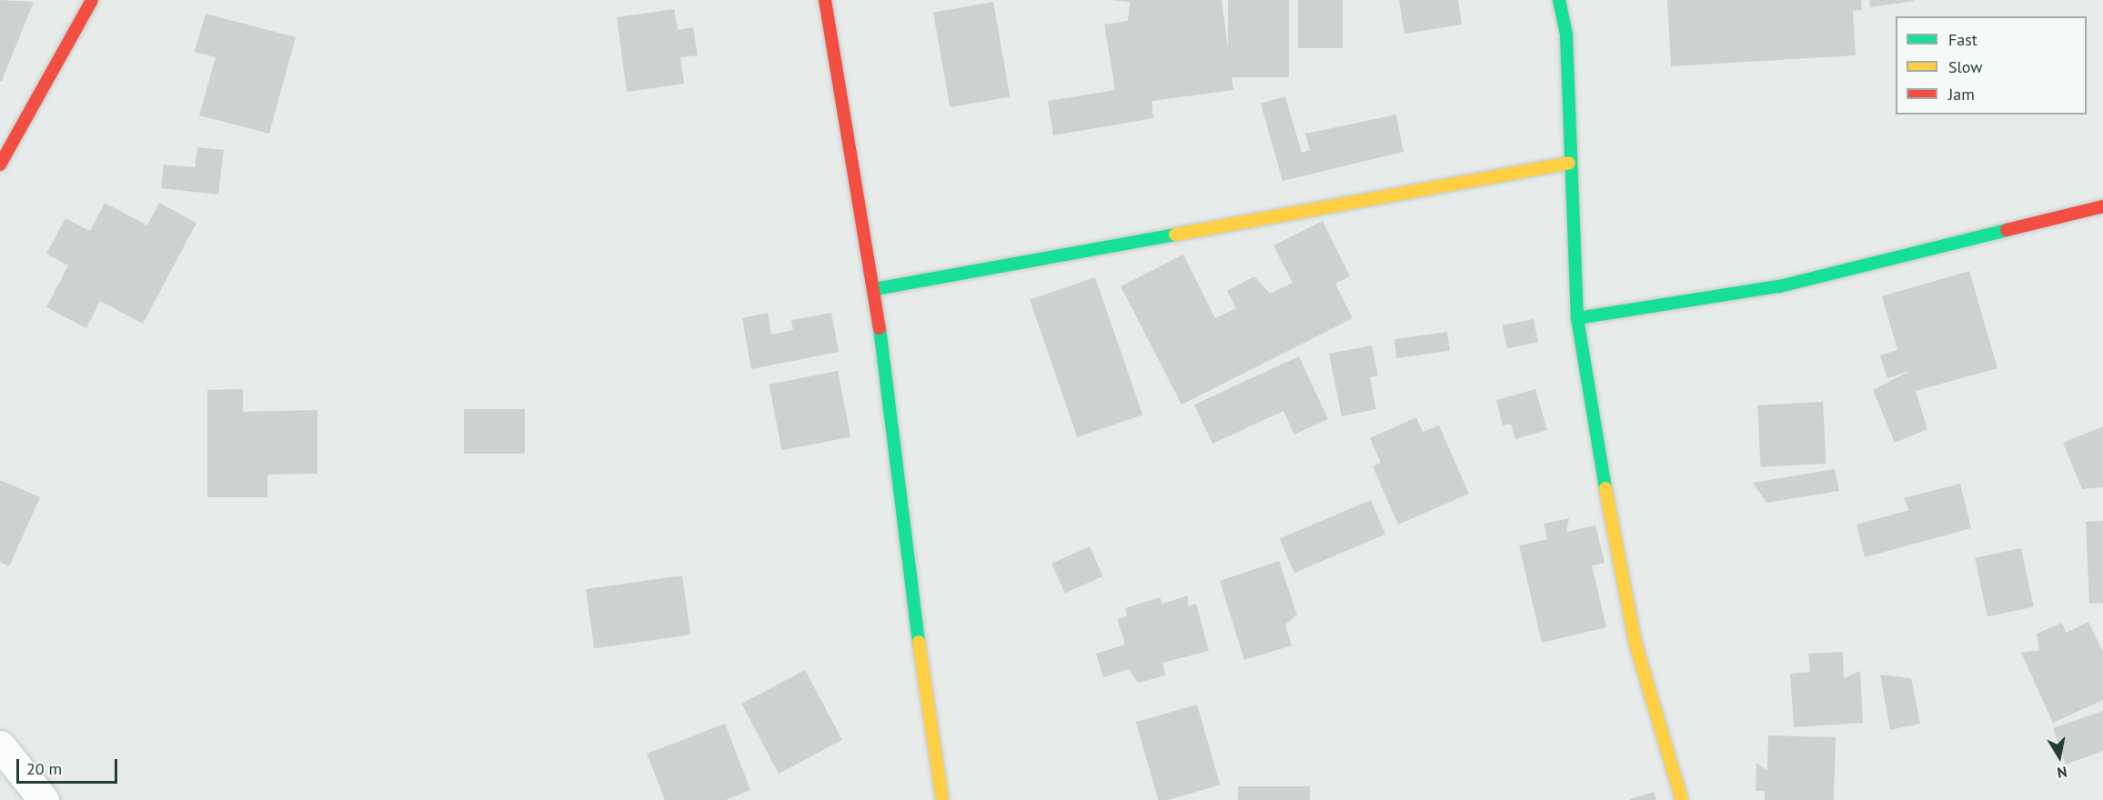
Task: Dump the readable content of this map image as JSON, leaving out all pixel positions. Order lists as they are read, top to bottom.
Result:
{
  "legend": ["Fast", "Slow", "Jam"],
  "scale_bar": "20 m",
  "north": "bottom"
}
